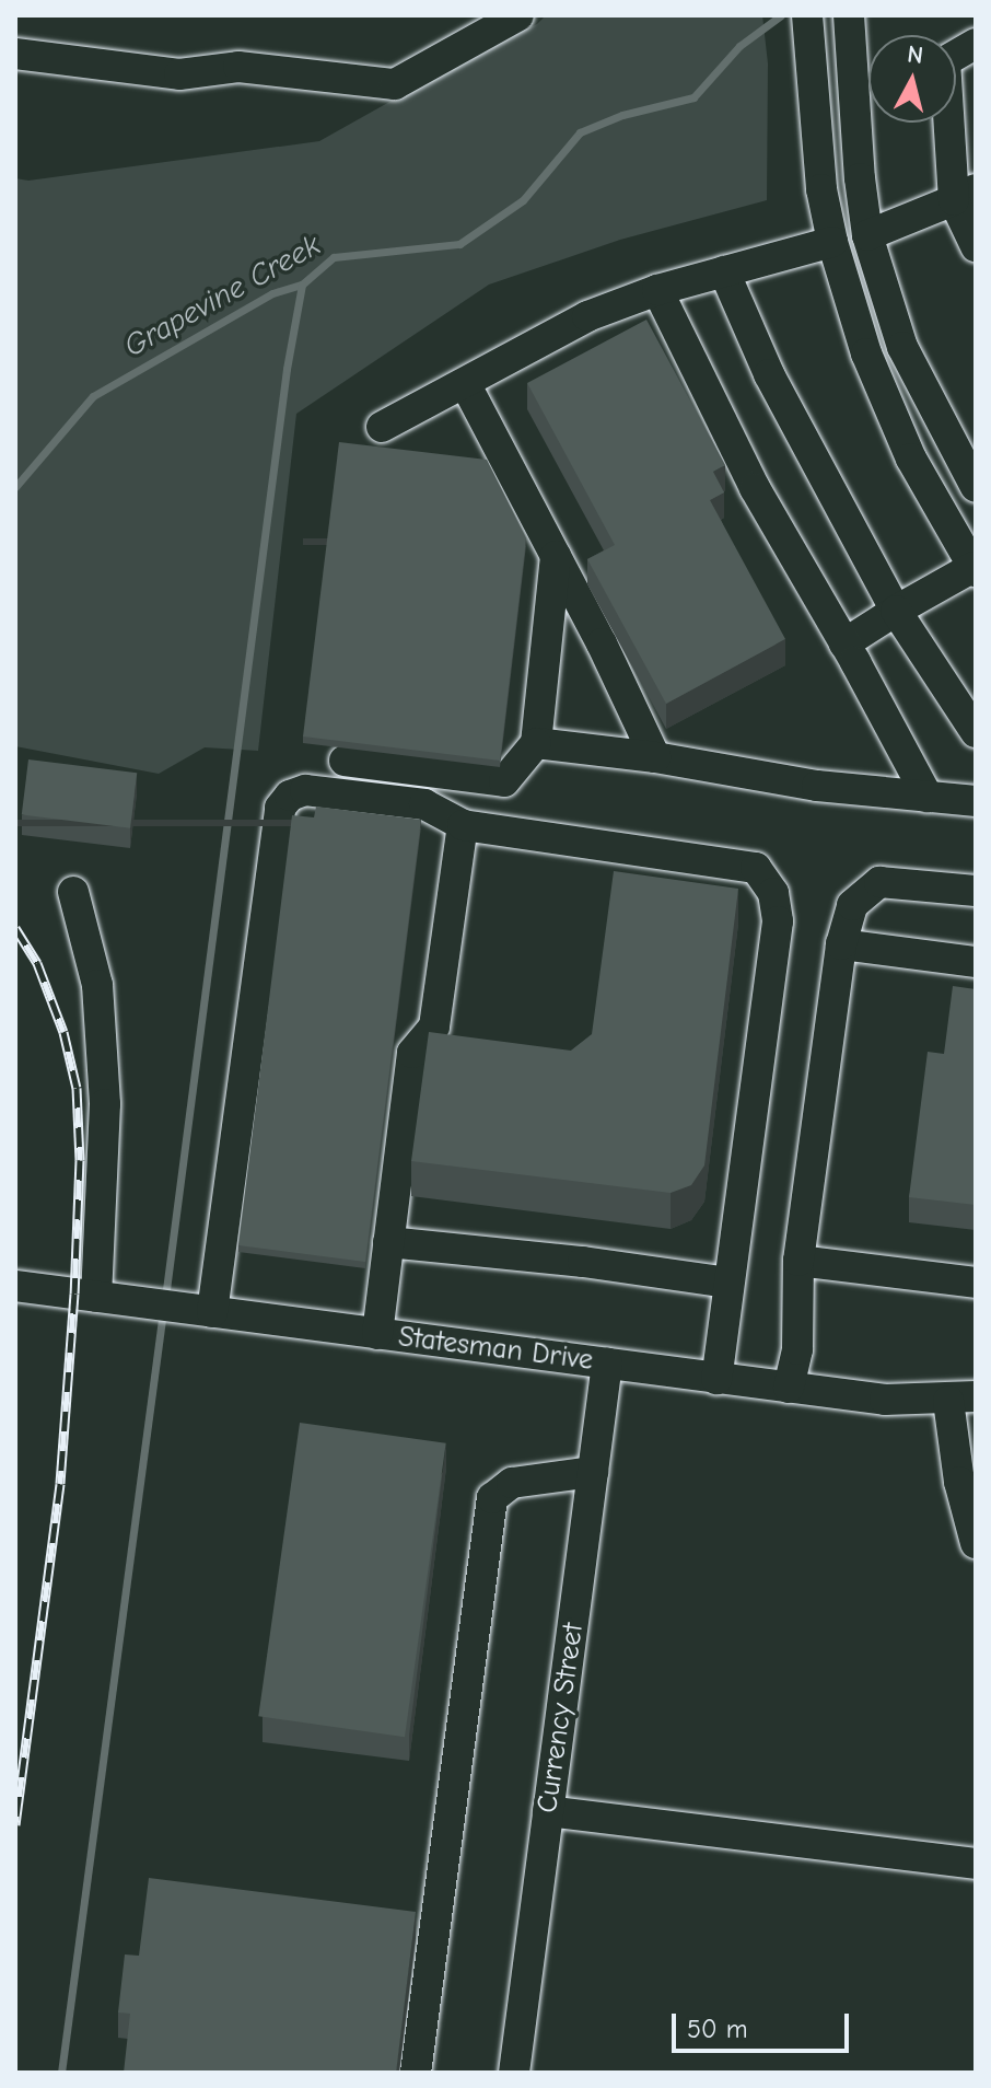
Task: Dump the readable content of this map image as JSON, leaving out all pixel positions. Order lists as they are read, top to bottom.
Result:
{
  "streets": {
    "street": ["Statesman Drive", "Currency Street"]
  },
  "crossings": [
    ["Statesman Drive", "Currency Street"]
  ],
  "water": ["Grapevine Creek"],
  "scale_bar": "50 m",
  "north": "top"
}
